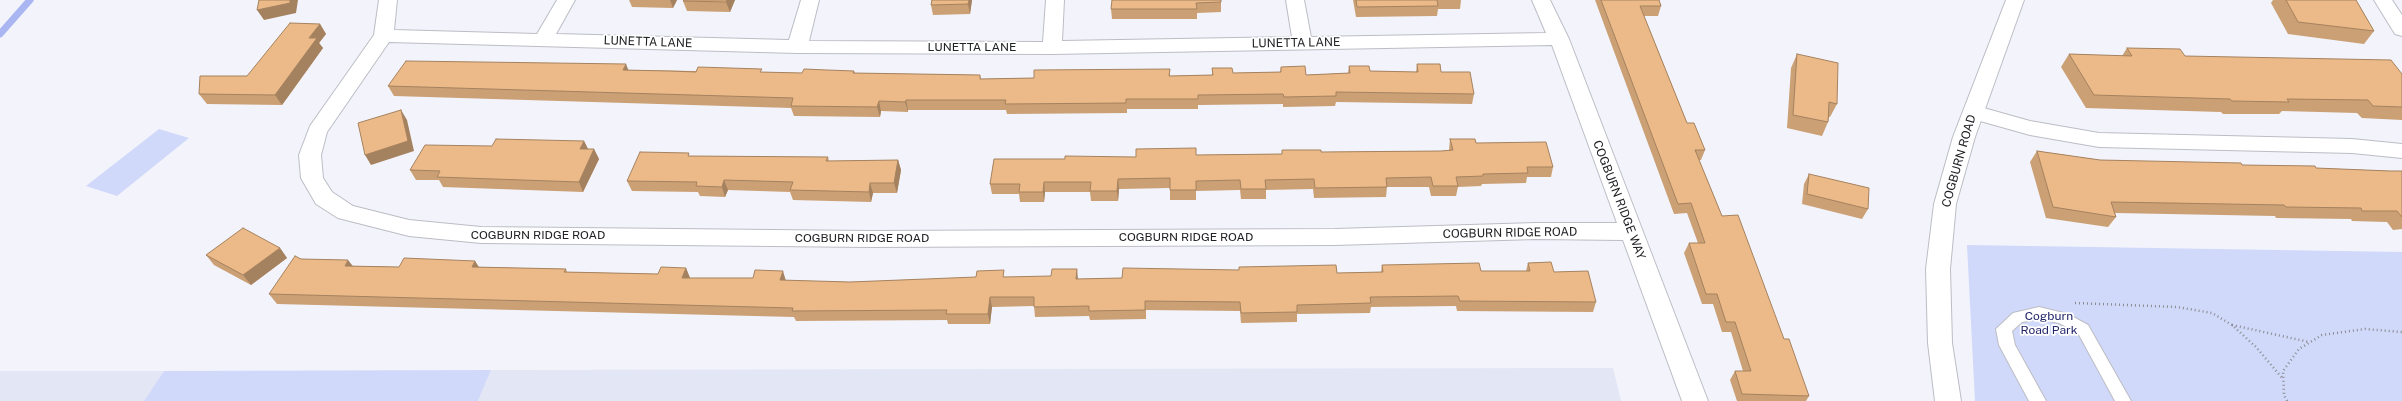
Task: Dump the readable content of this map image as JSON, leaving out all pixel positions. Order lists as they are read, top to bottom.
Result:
{
  "streets": {
    "street": [
      "LUNETTA LANE",
      "COGBURN ROAD",
      "COGBURN RIDGE WAY",
      "COGBURN RIDGE ROAD"
    ]
  },
  "crossings": [
    ["LUNETTA LANE", "COGBURN RIDGE WAY"],
    ["LUNETTA LANE", "COGBURN RIDGE ROAD"],
    ["COGBURN RIDGE WAY", "COGBURN RIDGE ROAD"]
  ],
  "parks": ["Cogburn Road Park"]
}
